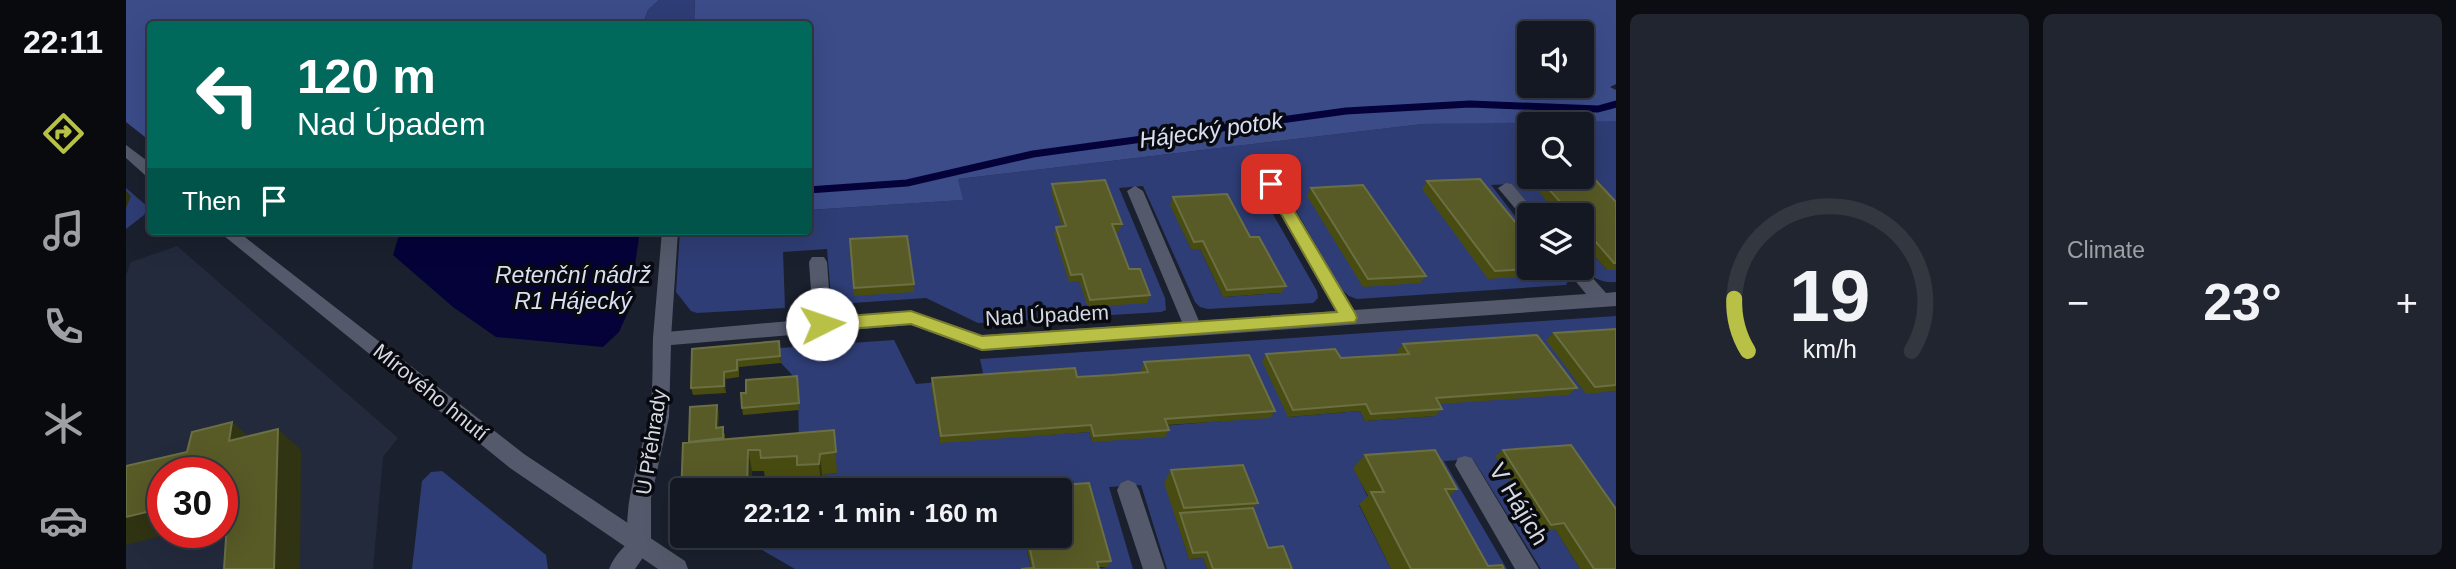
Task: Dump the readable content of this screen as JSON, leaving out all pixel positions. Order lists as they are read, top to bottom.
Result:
{
  "streets": {
    "street": [
      "Nad Úpadem",
      "Mírového hnutí",
      "U Přehrady",
      "V Hájích"
    ]
  },
  "crossings": [
    ["Nad Úpadem", "U Přehrady"],
    ["Mírového hnutí", "U Přehrady"]
  ],
  "water": ["Hájecký potok", "Retenční nádrž R1 Hájecký"],
  "page": {
    "tabs": "22:11",
    "tile": "Climate",
    "turn": ["120 m", "Nad Úpadem"],
    "then": "Then",
    "heat": ["−", "23°", "+"],
    "limit": "30",
    "trip": "22:12 · 1 min · 160 m",
    "gauge": ["19", "km/h"]
  }
}
